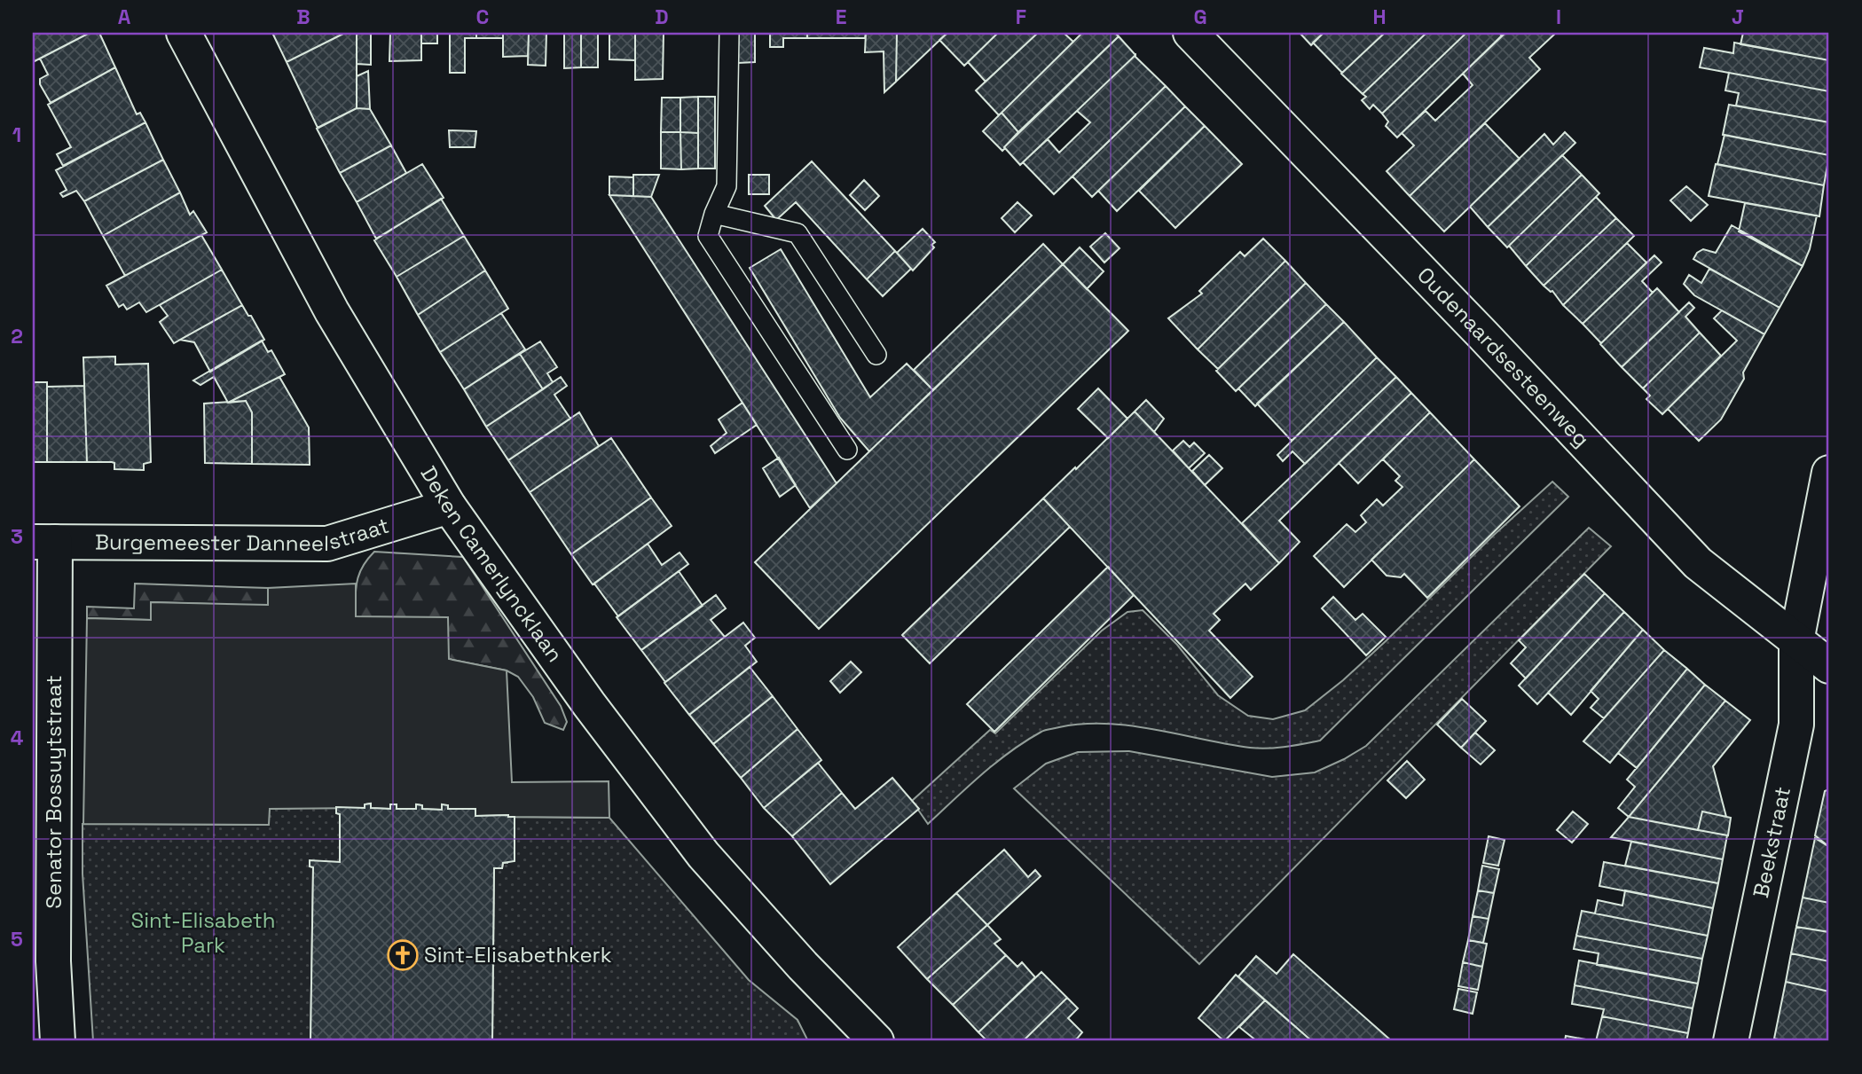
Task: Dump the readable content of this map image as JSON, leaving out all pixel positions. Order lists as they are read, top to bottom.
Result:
{
  "streets": {
    "street": [
      "Oudenaardsesteenweg",
      "Burgemeester Danneelstraat",
      "Deken Camerlyncklaan",
      "Senator Bossuytstraat",
      "Beekstraat"
    ]
  },
  "crossings": [
    ["Oudenaardsesteenweg", "Beekstraat"],
    ["Burgemeester Danneelstraat", "Deken Camerlyncklaan"],
    ["Burgemeester Danneelstraat", "Senator Bossuytstraat"]
  ],
  "parks": ["Sint-Elisabeth Park"],
  "places": {
    "church": ["Sint-Elisabethkerk"]
  },
  "grid": {
    "columns": [
      "A",
      "B",
      "C",
      "D",
      "E",
      "F",
      "G",
      "H",
      "I",
      "J"
    ],
    "rows": [
      "1",
      "2",
      "3",
      "4",
      "5"
    ]
  }
}
